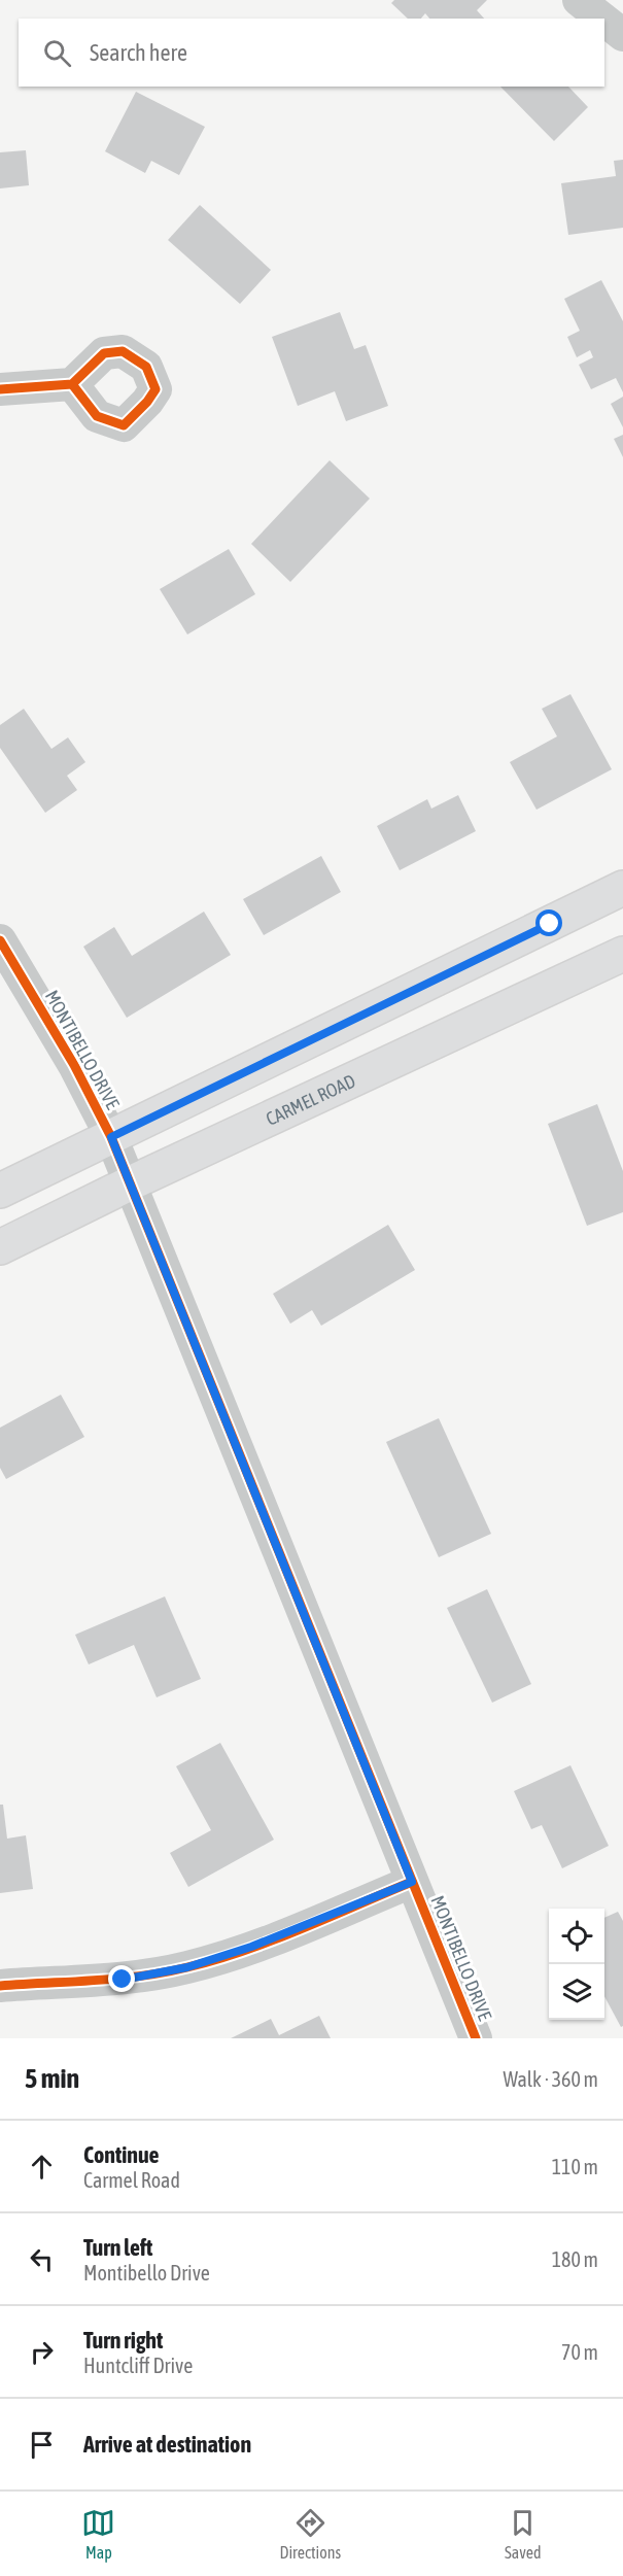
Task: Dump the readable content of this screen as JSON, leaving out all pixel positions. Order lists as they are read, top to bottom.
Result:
{
  "streets": {
    "main road": ["CARMEL ROAD"],
    "street": ["MONTIBELLO DRIVE"]
  },
  "crossings": [
    ["MONTIBELLO DRIVE", "CARMEL ROAD"]
  ],
  "page": {
    "search": "Search here",
    "heading": ["5 min", "Walk · 360 m"],
    "list": [
      ["Continue", "Carmel Road", "110 m"],
      ["Turn left", "Montibello Drive", "180 m"],
      ["Turn right", "Huntcliff Drive", "70 m"],
      "Arrive at destination"
    ],
    "nav": ["Map", "Directions", "Saved"]
  }
}
